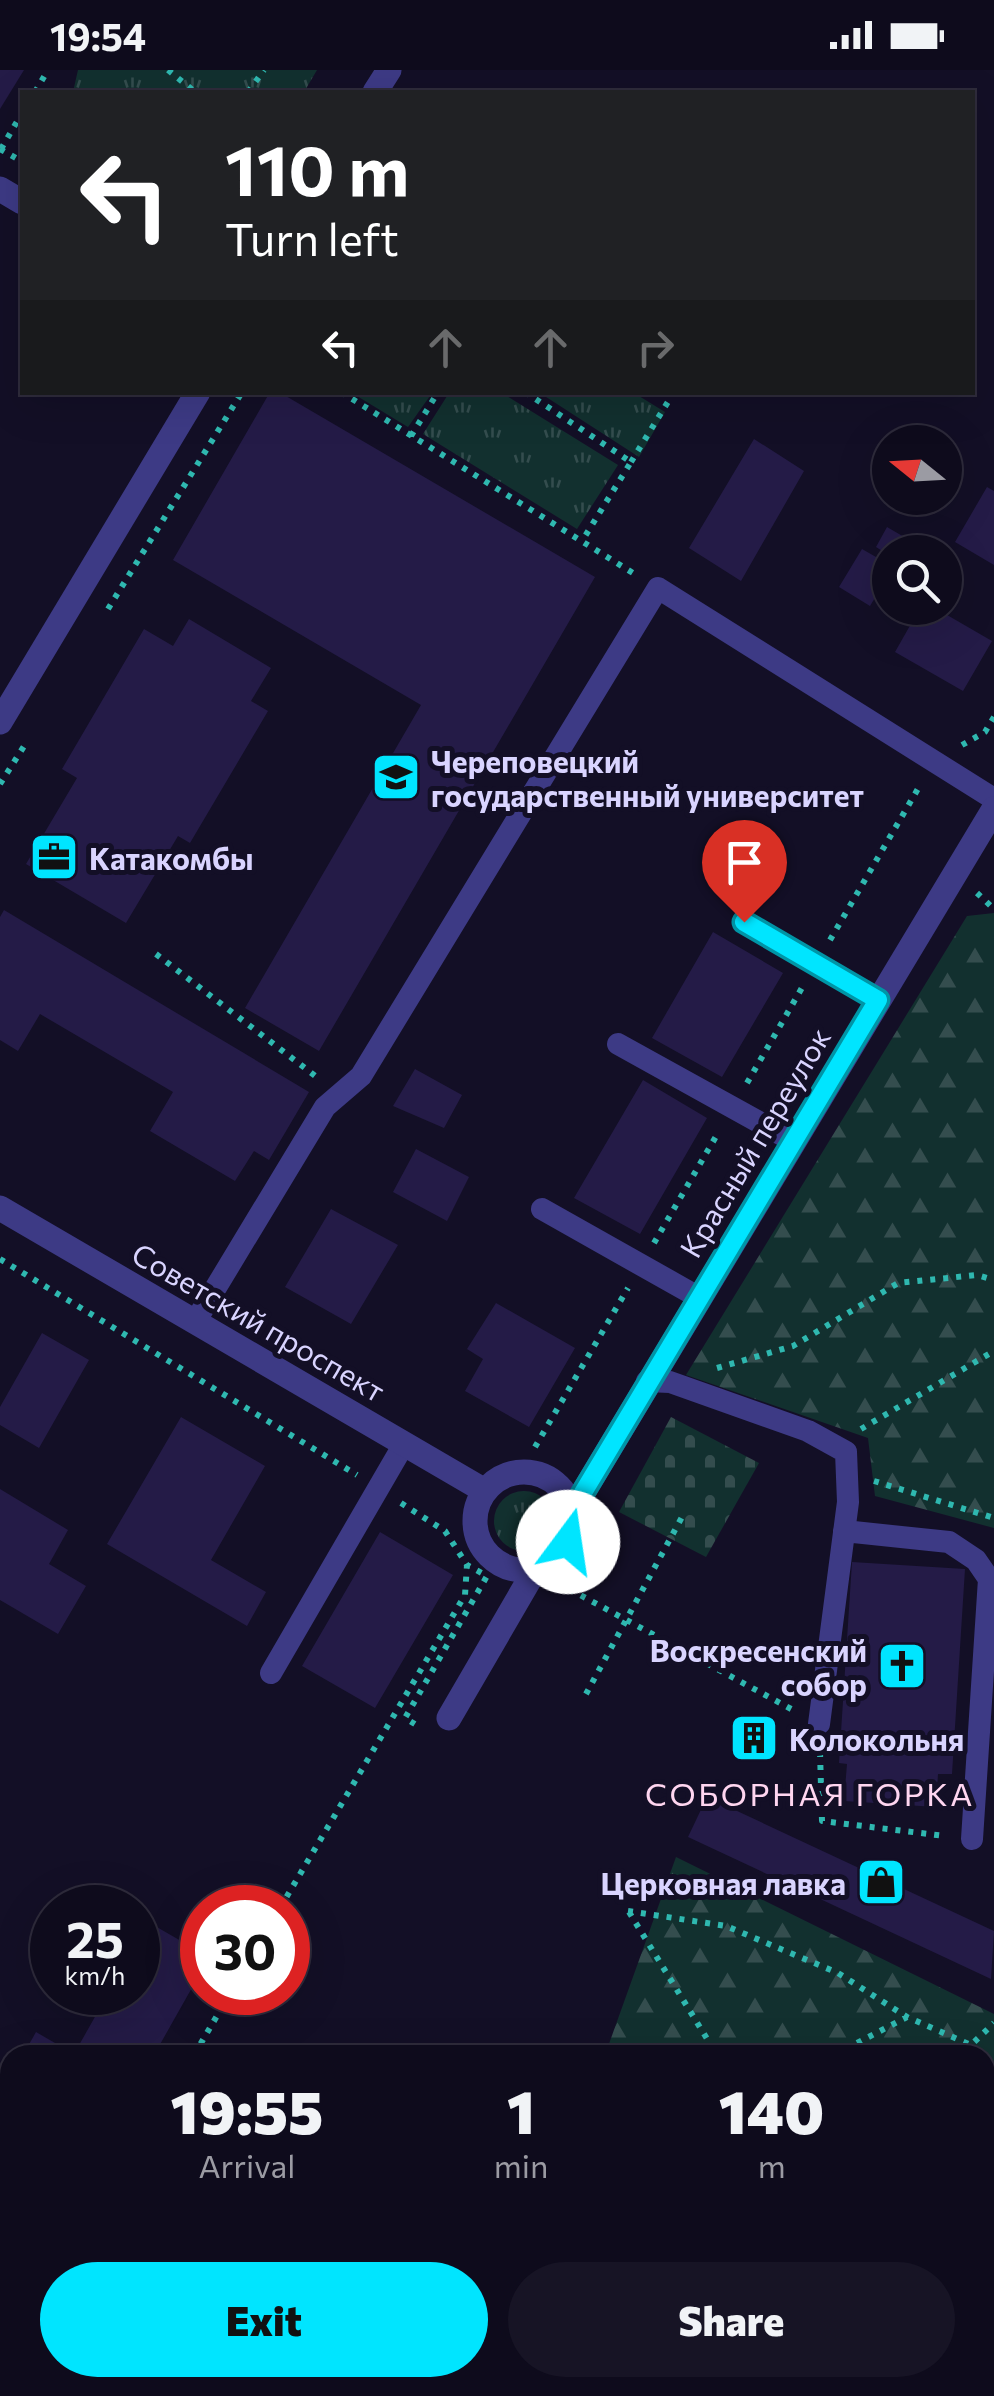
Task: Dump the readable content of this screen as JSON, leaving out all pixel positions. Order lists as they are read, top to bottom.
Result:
{
  "streets": {
    "street": ["Красный переулок", "Советский проспект"]
  },
  "crossings": [
    ["Красный переулок", "Советский проспект"]
  ],
  "districts": ["СОБОРНАЯ ГОРКА"],
  "places": {
    "school or university": ["Череповецкий государственный университет"],
    "office": ["Катакомбы"],
    "church": ["Воскресенский собор"],
    "building": ["Колокольня"],
    "shop": ["Церковная лавка"]
  },
  "north": "left",
  "page": {
    "status": "19:54",
    "turn": ["110 m", "Turn left"],
    "speed": "25 km/h",
    "limit": "30",
    "eta": [
      "19:55",
      "Arrival",
      "1",
      "min",
      "140",
      "m"
    ],
    "buttons": ["Exit", "Share"]
  }
}
